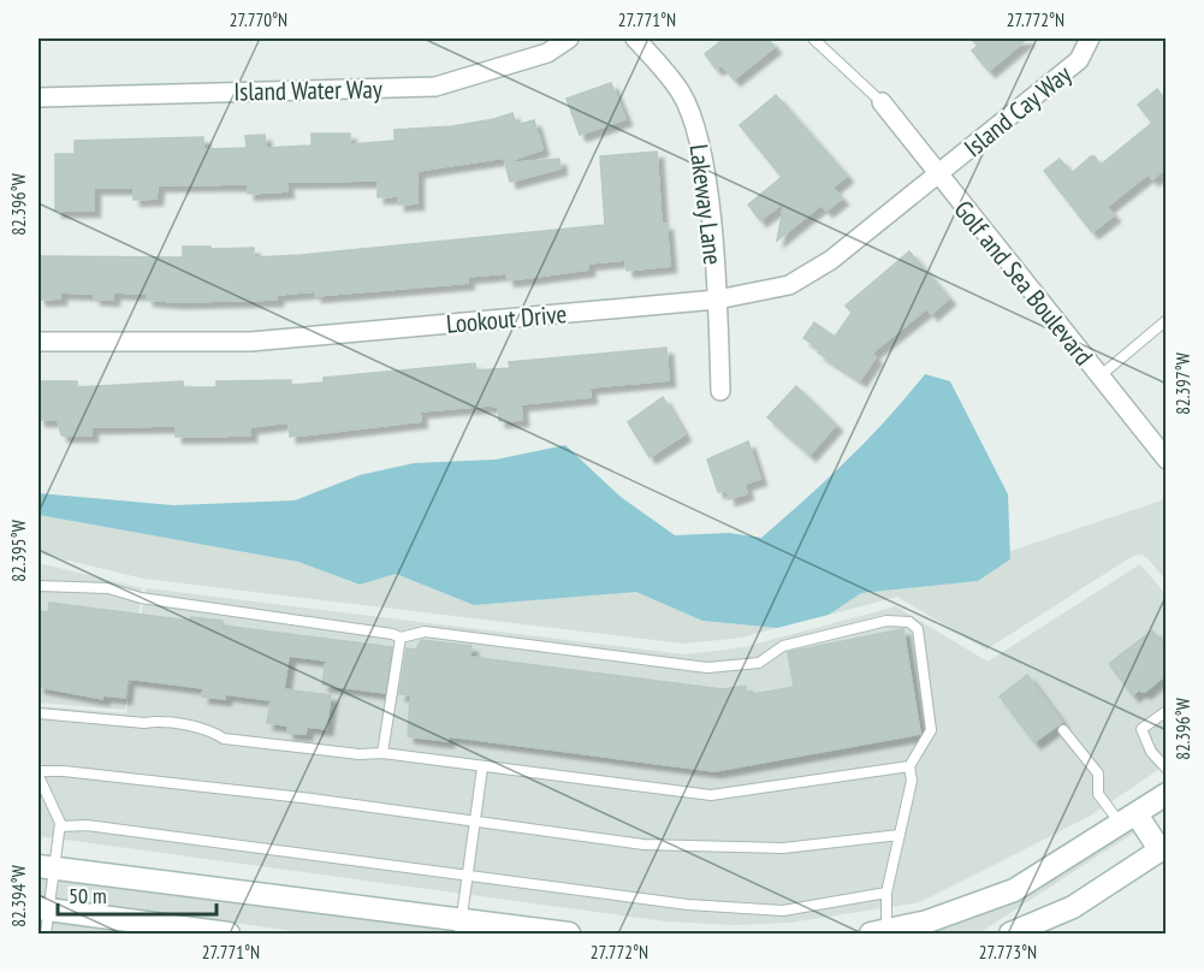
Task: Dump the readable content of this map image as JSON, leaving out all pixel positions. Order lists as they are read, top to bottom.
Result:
{
  "streets": {
    "street": [
      "Island Water Way",
      "Island Cay Way",
      "Lakeway Lane",
      "Golf and Sea Boulevard",
      "Lookout Drive"
    ]
  },
  "crossings": [
    ["Island Cay Way", "Golf and Sea Boulevard"],
    ["Island Cay Way", "Lookout Drive"],
    ["Lakeway Lane", "Lookout Drive"],
    ["Golf and Sea Boulevard", "Lookout Drive"]
  ],
  "scale_bar": "50 m",
  "coordinates": [
    "27.770°N",
    "27.771°N",
    "27.772°N",
    "82.396°W",
    "82.397°W",
    "82.395°W",
    "82.394°W",
    "27.773°N"
  ]
}
